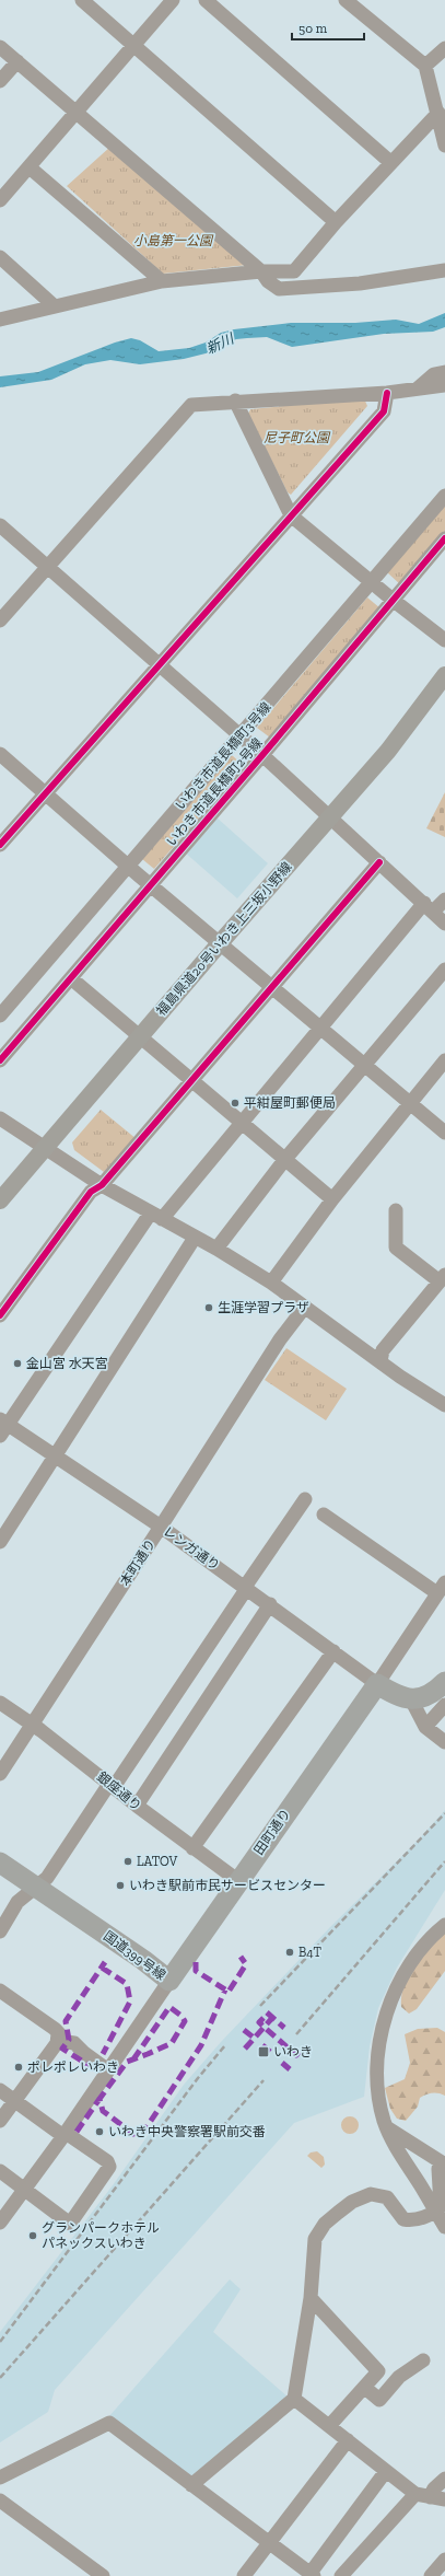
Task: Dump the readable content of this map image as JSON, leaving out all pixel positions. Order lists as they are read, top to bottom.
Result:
{
  "streets": {
    "highway": ["田町通り", "国道399号線"],
    "main road": ["福島県道20号いわき上三坂小野線"],
    "street": [
      "いわき市道長橋町3号線",
      "いわき市道長橋町2号線",
      "レンガ通り",
      "本町通り",
      "銀座通り"
    ]
  },
  "crossings": [
    ["レンガ通り", "本町通り"],
    ["レンガ通り", "田町通り"],
    ["本町通り", "銀座通り"],
    ["銀座通り", "田町通り"],
    ["田町通り", "国道399号線"]
  ],
  "water": ["新川"],
  "parks": ["小島第一公園", "尼子町公園"],
  "places": {
    "other": [
      "平紺屋町郵便局",
      "生涯学習プラザ",
      "金山宮 水天宮",
      "LATOV",
      "いわき駅前市民サービスセンター",
      "B4T",
      "ポレポレいわき",
      "いわき中央警察署駅前交番",
      "グランパークホテル パネックスいわき"
    ],
    "transit": ["いわき"]
  },
  "scale_bar": "50 m"
}
